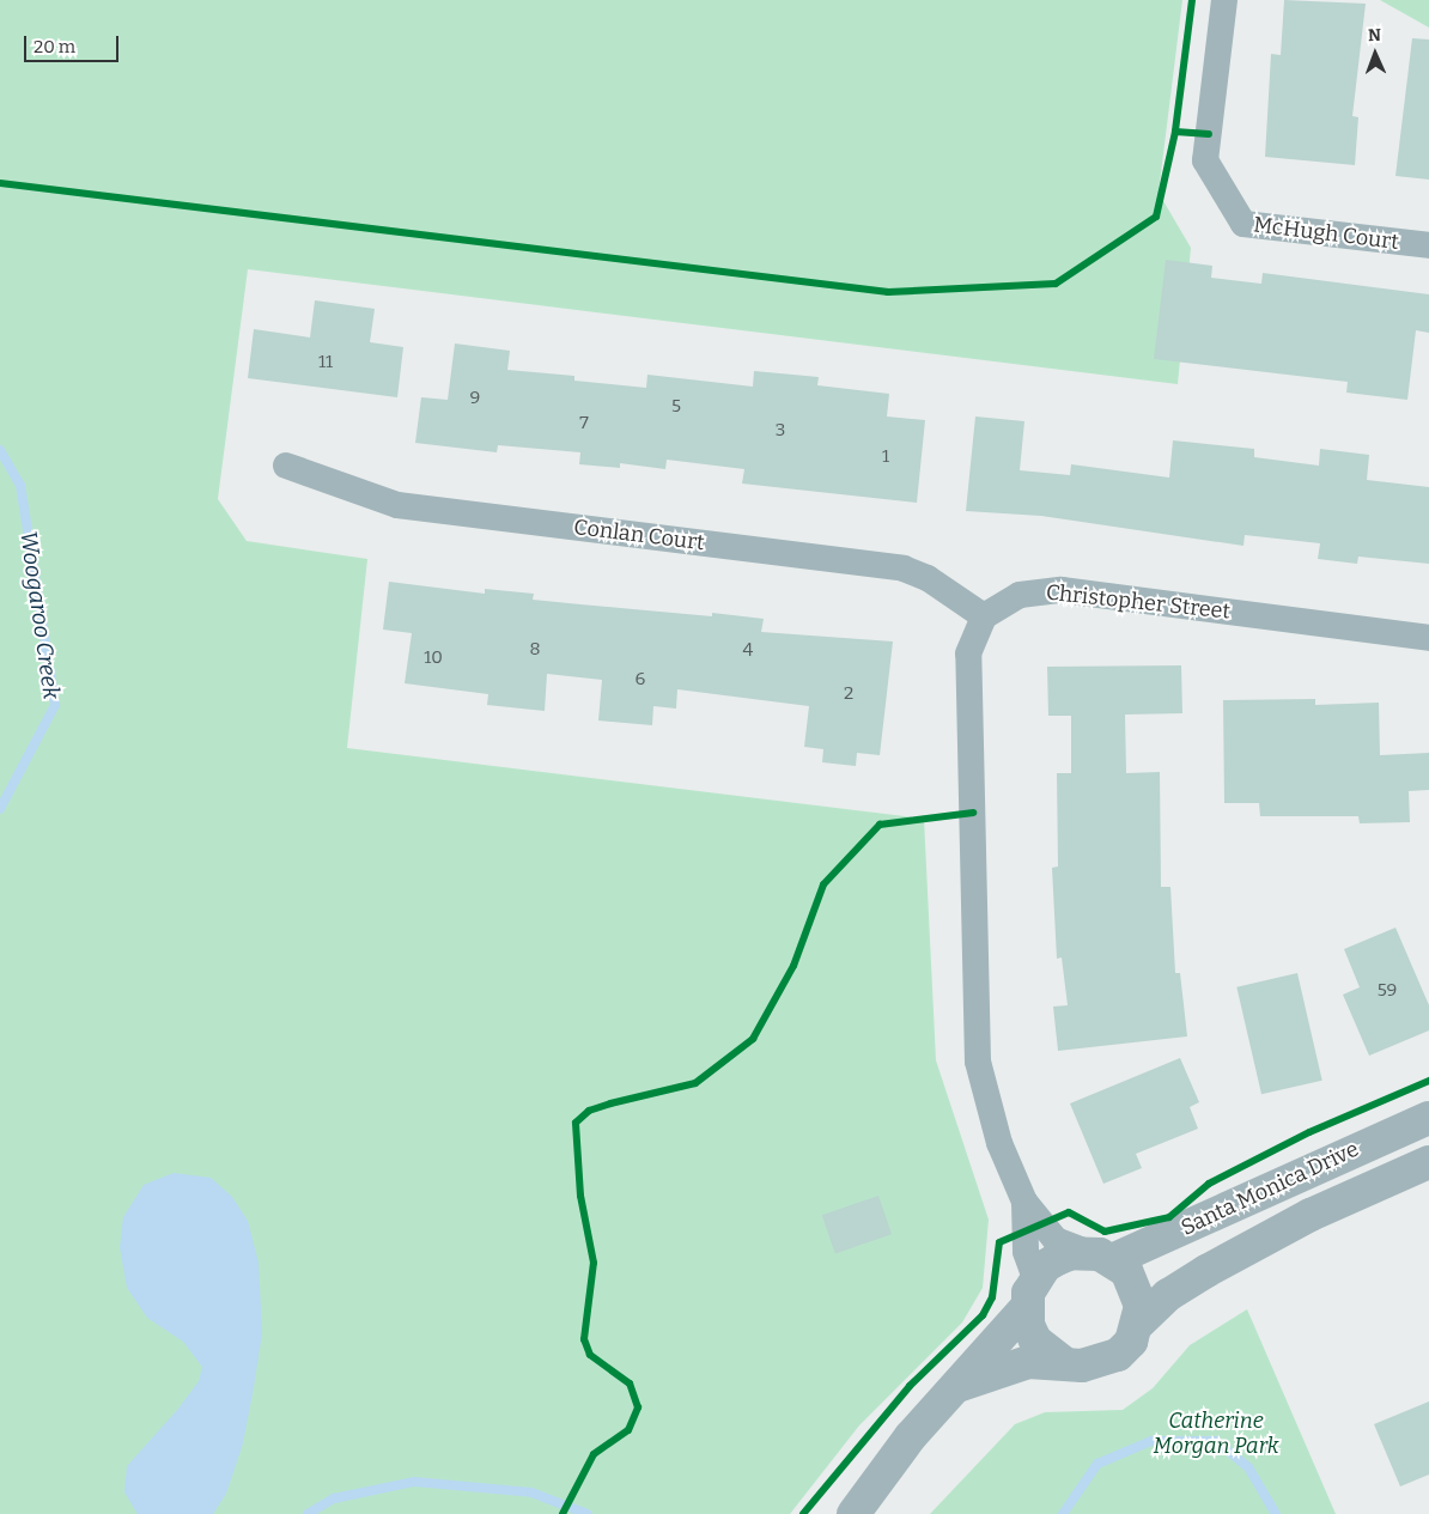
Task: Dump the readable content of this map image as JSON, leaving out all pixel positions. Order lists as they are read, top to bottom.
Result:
{
  "streets": {
    "street": [
      "McHugh Court",
      "Conlan Court",
      "Christopher Street",
      "Santa Monica Drive"
    ]
  },
  "crossings": [
    ["Conlan Court", "Christopher Street"]
  ],
  "water": ["Woogaroo Creek"],
  "parks": ["Catherine Morgan Park"],
  "house_numbers": [
    "11",
    "9",
    "5",
    "7",
    "3",
    "1",
    "8",
    "4",
    "10",
    "6",
    "2",
    "59"
  ],
  "scale_bar": "20 m",
  "north": "top"
}
